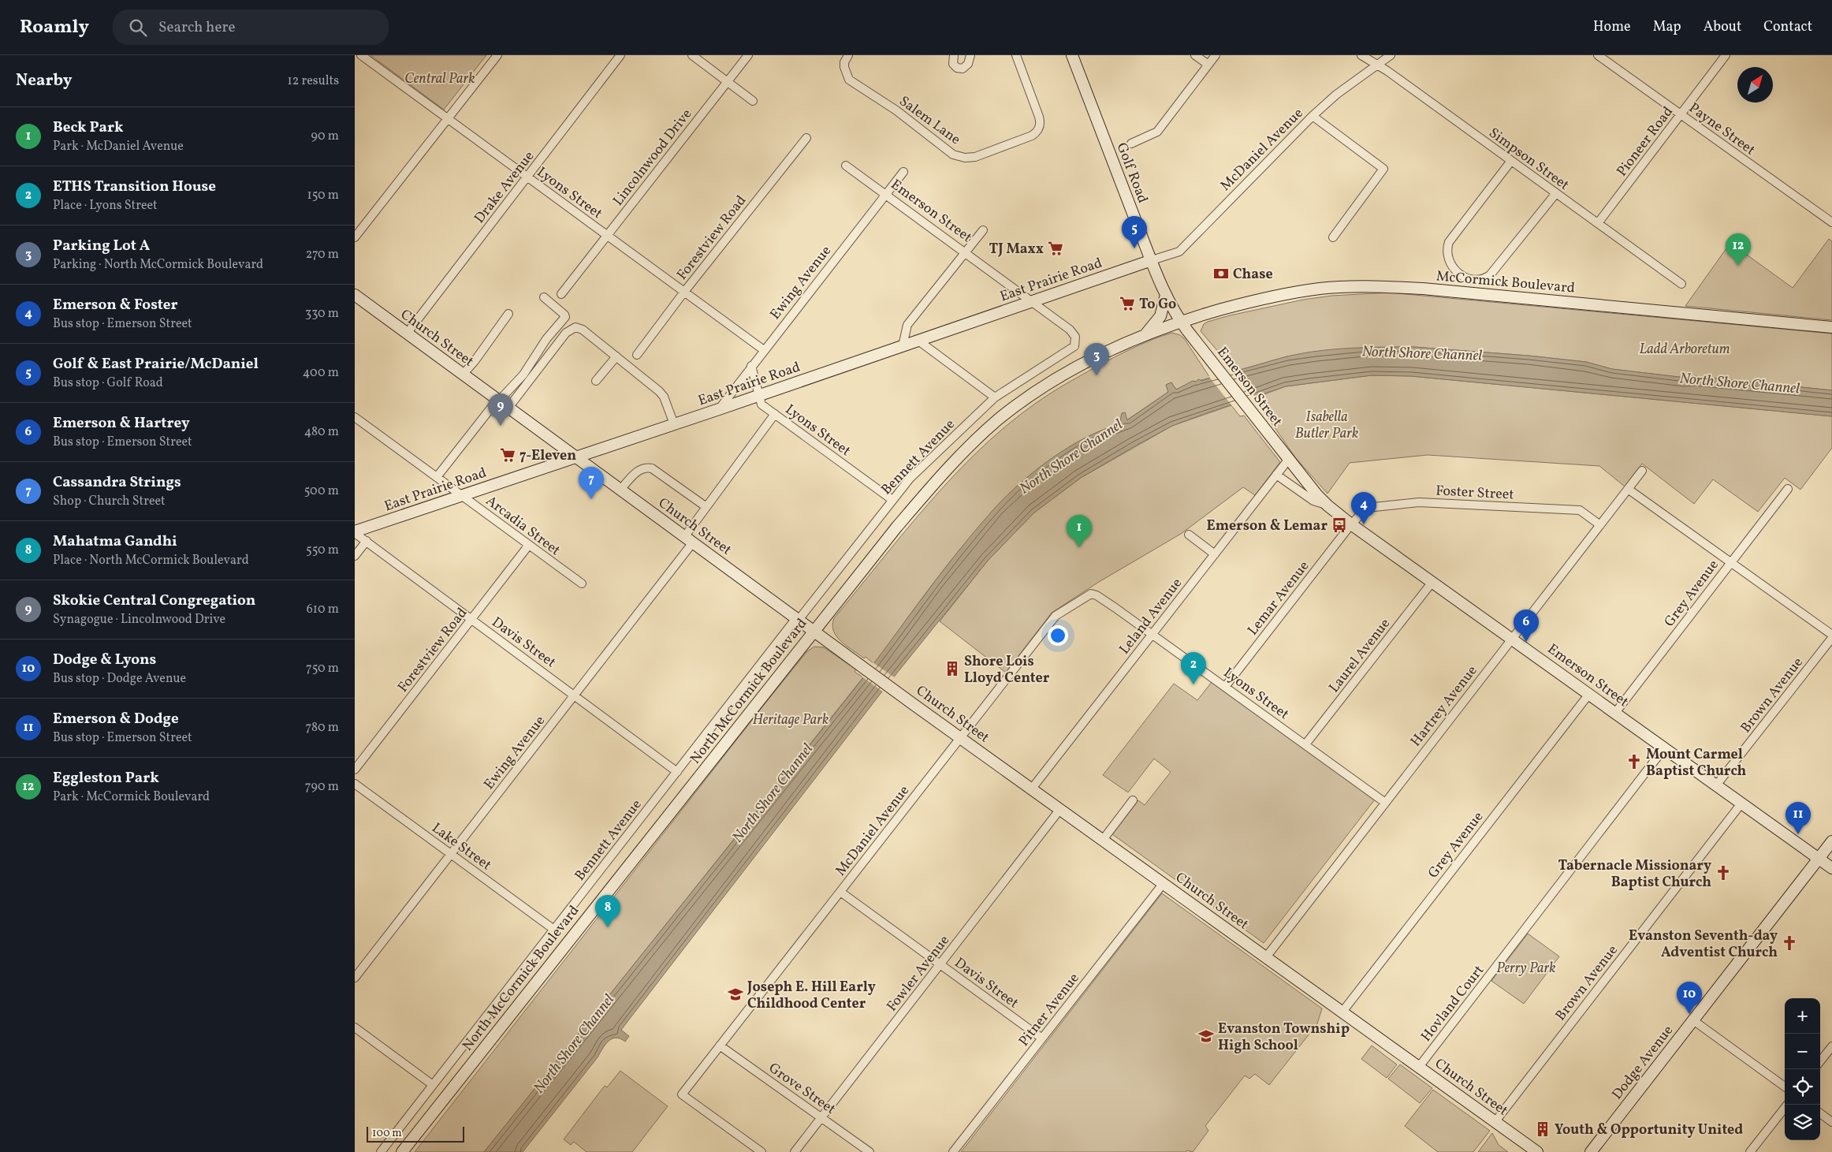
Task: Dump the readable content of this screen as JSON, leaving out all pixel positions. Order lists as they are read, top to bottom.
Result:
{
  "streets": {
    "main road": [
      "Golf Road",
      "Emerson Street",
      "East Prairie Road",
      "McCormick Boulevard",
      "Church Street",
      "North McCormick Boulevard",
      "Dodge Avenue"
    ],
    "street": [
      "Salem Lane",
      "Payne Street",
      "Pioneer Road",
      "McDaniel Avenue",
      "Lincolnwood Drive",
      "Simpson Street",
      "Drake Avenue",
      "Lyons Street",
      "Forestview Road",
      "Ewing Avenue",
      "Bennett Avenue",
      "Foster Street",
      "Arcadia Street",
      "Grey Avenue",
      "Lemar Avenue",
      "Leland Avenue",
      "Davis Street",
      "Laurel Avenue",
      "Brown Avenue",
      "Hartrey Avenue",
      "Lake Street",
      "Fowler Avenue",
      "Hovland Court",
      "Pitner Avenue",
      "Grove Street"
    ]
  },
  "crossings": [
    ["Payne Street", "Pioneer Road"],
    ["Pioneer Road", "Simpson Street"],
    ["McDaniel Avenue", "Simpson Street"],
    ["McDaniel Avenue", "Golf Road"],
    ["McDaniel Avenue", "Lyons Street"],
    ["McDaniel Avenue", "East Prairie Road"],
    ["McDaniel Avenue", "Church Street"],
    ["McDaniel Avenue", "Davis Street"],
    ["McDaniel Avenue", "Grove Street"],
    ["Lincolnwood Drive", "Lyons Street"],
    ["Golf Road", "Emerson Street"],
    ["Golf Road", "East Prairie Road"],
    ["Golf Road", "McCormick Boulevard"],
    ["Golf Road", "North McCormick Boulevard"],
    ["Drake Avenue", "Lyons Street"],
    ["Drake Avenue", "Church Street"],
    ["Lyons Street", "Forestview Road"],
    ["Lyons Street", "East Prairie Road"],
    ["Lyons Street", "Ewing Avenue"],
    ["Lyons Street", "Bennett Avenue"],
    ["Lyons Street", "Lemar Avenue"],
    ["Lyons Street", "Leland Avenue"],
    ["Lyons Street", "Laurel Avenue"],
    ["Lyons Street", "Hartrey Avenue"],
    ["Emerson Street", "East Prairie Road"],
    ["Emerson Street", "McCormick Boulevard"],
    ["Emerson Street", "Ewing Avenue"],
    ["Emerson Street", "Bennett Avenue"],
    ["Emerson Street", "Foster Street"],
    ["Emerson Street", "Grey Avenue"],
    ["Emerson Street", "Lemar Avenue"],
    ["Emerson Street", "Leland Avenue"],
    ["Emerson Street", "Laurel Avenue"],
    ["Emerson Street", "North McCormick Boulevard"],
    ["Emerson Street", "Brown Avenue"],
    ["Emerson Street", "Hartrey Avenue"],
    ["Emerson Street", "Hovland Court"],
    ["Emerson Street", "Dodge Avenue"],
    ["Forestview Road", "Arcadia Street"],
    ["Forestview Road", "Davis Street"],
    ["East Prairie Road", "Ewing Avenue"],
    ["East Prairie Road", "Church Street"],
    ["East Prairie Road", "Arcadia Street"],
    ["East Prairie Road", "Davis Street"],
    ["McCormick Boulevard", "North McCormick Boulevard"],
    ["Ewing Avenue", "Church Street"],
    ["Ewing Avenue", "Davis Street"],
    ["Ewing Avenue", "Lake Street"],
    ["Church Street", "Bennett Avenue"],
    ["Church Street", "Grey Avenue"],
    ["Church Street", "Leland Avenue"],
    ["Church Street", "North McCormick Boulevard"],
    ["Church Street", "Brown Avenue"],
    ["Church Street", "Hartrey Avenue"],
    ["Church Street", "Fowler Avenue"],
    ["Church Street", "Hovland Court"],
    ["Church Street", "Pitner Avenue"],
    ["Bennett Avenue", "Davis Street"],
    ["Bennett Avenue", "Lake Street"],
    ["Foster Street", "Lemar Avenue"],
    ["Foster Street", "Hartrey Avenue"],
    ["Davis Street", "Fowler Avenue"],
    ["Davis Street", "Pitner Avenue"],
    ["Fowler Avenue", "Grove Street"]
  ],
  "water": ["North Shore Channel"],
  "parks": [
    "Central Park",
    "Ladd Arboretum",
    "Isabella Butler Park",
    "Heritage Park",
    "Perry Park"
  ],
  "places": {
    "supermarket": ["TJ Maxx", "To Go", "7-Eleven"],
    "bank": ["Chase"],
    "bus stop": ["Emerson & Lemar"],
    "building": ["Shore Lois Lloyd Center", "Youth & Opportunity United"],
    "church": ["Mount Carmel Baptist Church", "Tabernacle Missionary Baptist Church", "Evanston Seventh-day Adventist Church"],
    "school or university": ["Joseph E. Hill Early Childhood Center", "Evanston Township High School"]
  },
  "scale_bar": "100 m",
  "north": "top right",
  "page": {
    "header": "Roamly",
    "search": "Search here",
    "nav": [
      "Home",
      "Map",
      "About",
      "Contact"
    ],
    "heading": ["Nearby", "12 results"],
    "list": [
      {
        "mark": "1",
        "name": "Beck Park",
        "note": "Park · McDaniel Avenue",
        "value": "90 m"
      },
      {
        "mark": "2",
        "name": "ETHS Transition House",
        "note": "Place · Lyons Street",
        "value": "150 m"
      },
      {
        "mark": "3",
        "name": "Parking Lot A",
        "note": "Parking · North McCormick Boulevard",
        "value": "270 m"
      },
      {
        "mark": "4",
        "name": "Emerson & Foster",
        "note": "Bus stop · Emerson Street",
        "value": "330 m"
      },
      {
        "mark": "5",
        "name": "Golf & East Prairie/McDaniel",
        "note": "Bus stop · Golf Road",
        "value": "400 m"
      },
      {
        "mark": "6",
        "name": "Emerson & Hartrey",
        "note": "Bus stop · Emerson Street",
        "value": "480 m"
      },
      {
        "mark": "7",
        "name": "Cassandra Strings",
        "note": "Shop · Church Street",
        "value": "500 m"
      },
      {
        "mark": "8",
        "name": "Mahatma Gandhi",
        "note": "Place · North McCormick Boulevard",
        "value": "550 m"
      },
      {
        "mark": "9",
        "name": "Skokie Central Congregation",
        "note": "Synagogue · Lincolnwood Drive",
        "value": "610 m"
      },
      {
        "mark": "10",
        "name": "Dodge & Lyons",
        "note": "Bus stop · Dodge Avenue",
        "value": "750 m"
      },
      {
        "mark": "11",
        "name": "Emerson & Dodge",
        "note": "Bus stop · Emerson Street",
        "value": "780 m"
      },
      {
        "mark": "12",
        "name": "Eggleston Park",
        "note": "Park · McCormick Boulevard",
        "value": "790 m"
      }
    ],
    "pins": [
      "5",
      "12",
      "3",
      "9",
      "7",
      "4",
      "1",
      "6",
      "2",
      "11",
      "8",
      "10"
    ],
    "map_buttons": ["+", "−"],
    "scale": "100 m"
  }
}
